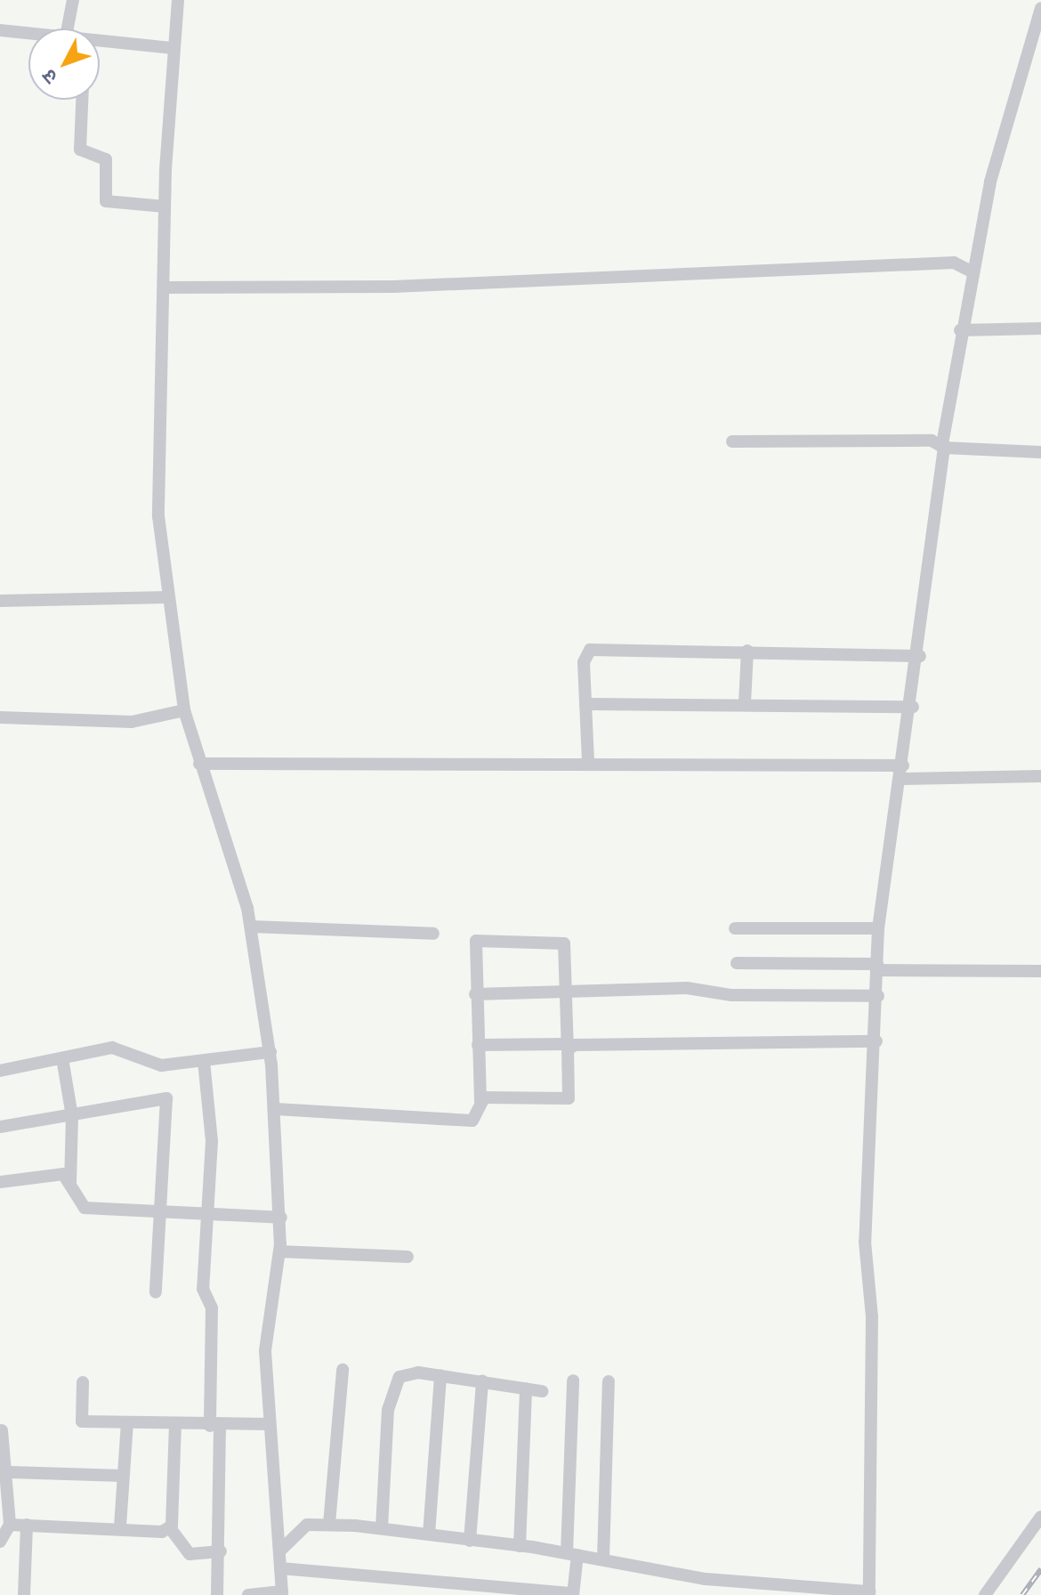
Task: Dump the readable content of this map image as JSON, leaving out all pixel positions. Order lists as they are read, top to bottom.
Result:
{
  "north": "bottom left"
}
